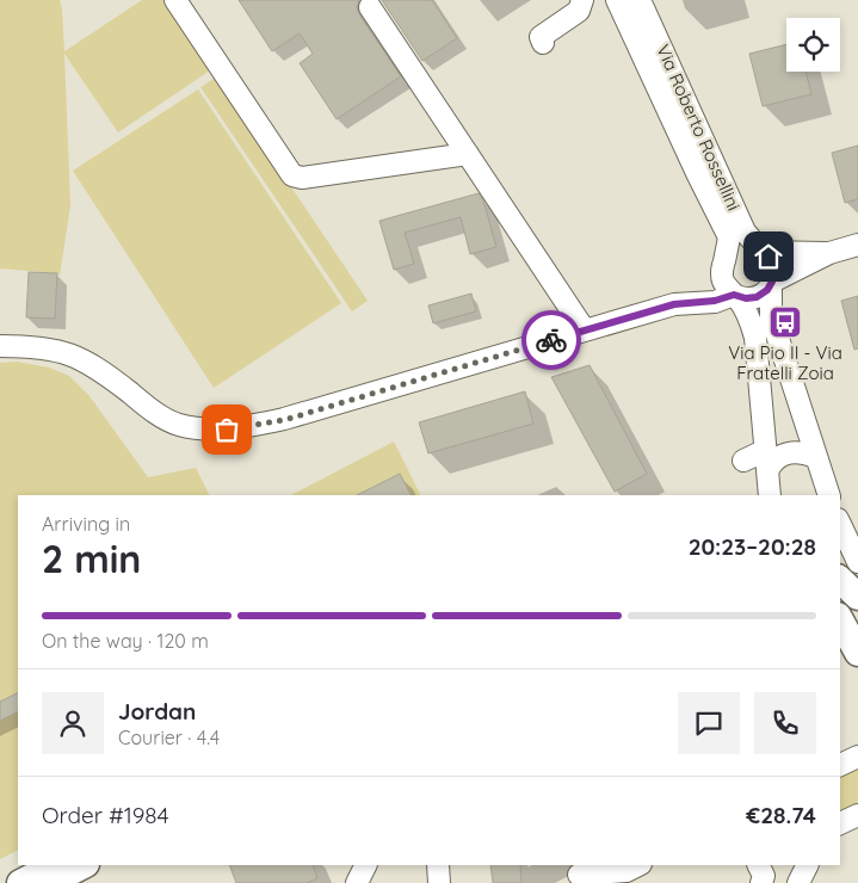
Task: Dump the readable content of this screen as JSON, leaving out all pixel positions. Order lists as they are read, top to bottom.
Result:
{
  "streets": {
    "street": ["Via Roberto Rossellini"]
  },
  "places": {
    "bus stop": ["Via Pio II - Via Fratelli Zoia"]
  },
  "page": {
    "heading": ["2 min", "Arriving in", "20:23–20:28"],
    "panel": [
      "Jordan",
      "Courier · 4.4",
      "Order #1984",
      "€28.74"
    ],
    "bar": "On the way · 120 m"
  }
}
